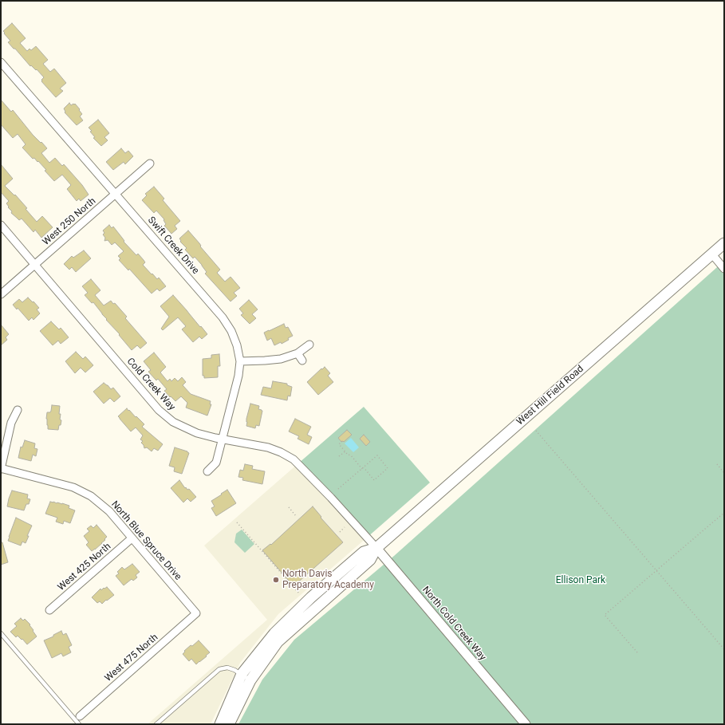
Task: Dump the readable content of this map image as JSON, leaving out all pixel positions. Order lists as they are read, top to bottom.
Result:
{
  "streets": {
    "main road": ["West Hill Field Road"],
    "street": [
      "West 250 North",
      "Swift Creek Drive",
      "Cold Creek Way",
      "North Blue Spruce Drive",
      "West 425 North",
      "North Cold Creek Way",
      "West 475 North"
    ]
  },
  "crossings": [
    ["West 250 North", "Swift Creek Drive"],
    ["West 250 North", "Cold Creek Way"],
    ["Swift Creek Drive", "Cold Creek Way"],
    ["Cold Creek Way", "North Cold Creek Way"],
    ["West Hill Field Road", "North Cold Creek Way"],
    ["North Blue Spruce Drive", "West 425 North"],
    ["North Blue Spruce Drive", "West 475 North"]
  ],
  "parks": ["Ellison Park"],
  "places": ["North Davis Preparatory Academy"]
}
